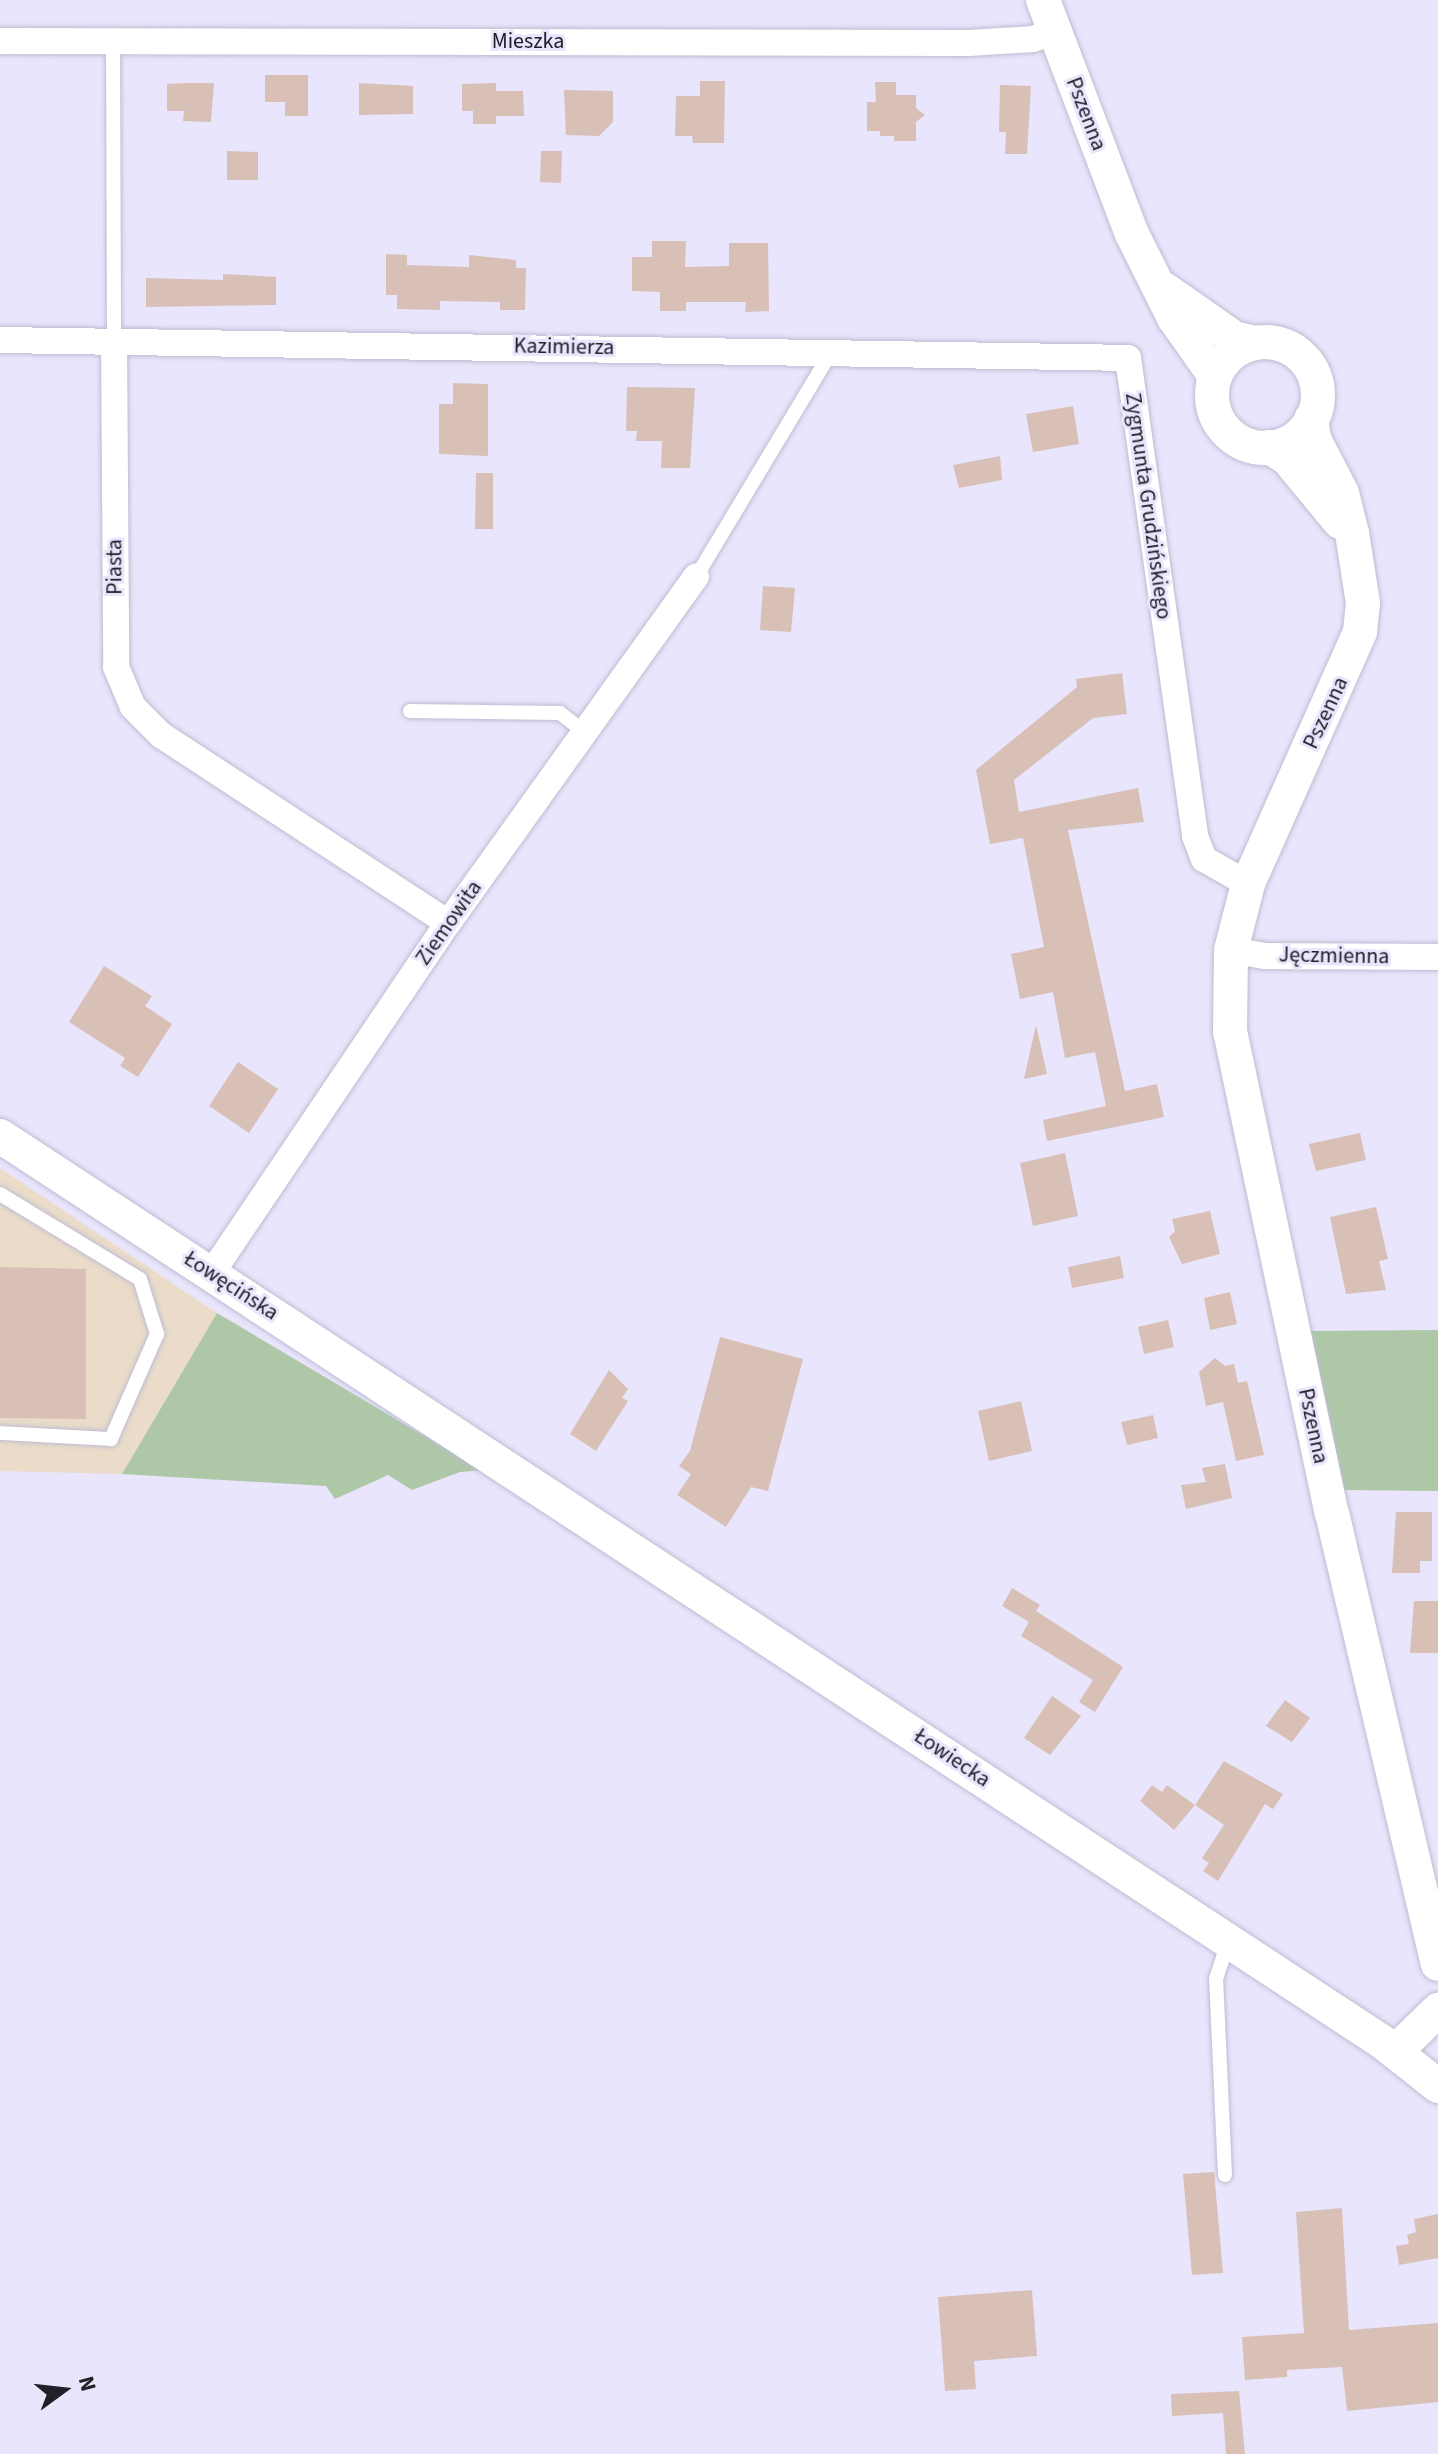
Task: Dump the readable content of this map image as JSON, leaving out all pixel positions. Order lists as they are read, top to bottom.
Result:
{
  "streets": {
    "street": [
      "Mieszka",
      "Pszenna",
      "Kazimierza",
      "Zygmunta Grudzińskiego",
      "Piasta",
      "Ziemowita",
      "Jęczmienna",
      "Łowęcińska",
      "Łowiecka"
    ]
  },
  "crossings": [
    ["Mieszka", "Pszenna"],
    ["Mieszka", "Piasta"],
    ["Pszenna", "Zygmunta Grudzińskiego"],
    ["Pszenna", "Jęczmienna"],
    ["Kazimierza", "Zygmunta Grudzińskiego"],
    ["Kazimierza", "Piasta"],
    ["Piasta", "Ziemowita"],
    ["Ziemowita", "Łowęcińska"],
    ["Łowęcińska", "Łowiecka"]
  ],
  "north": "right"
}
